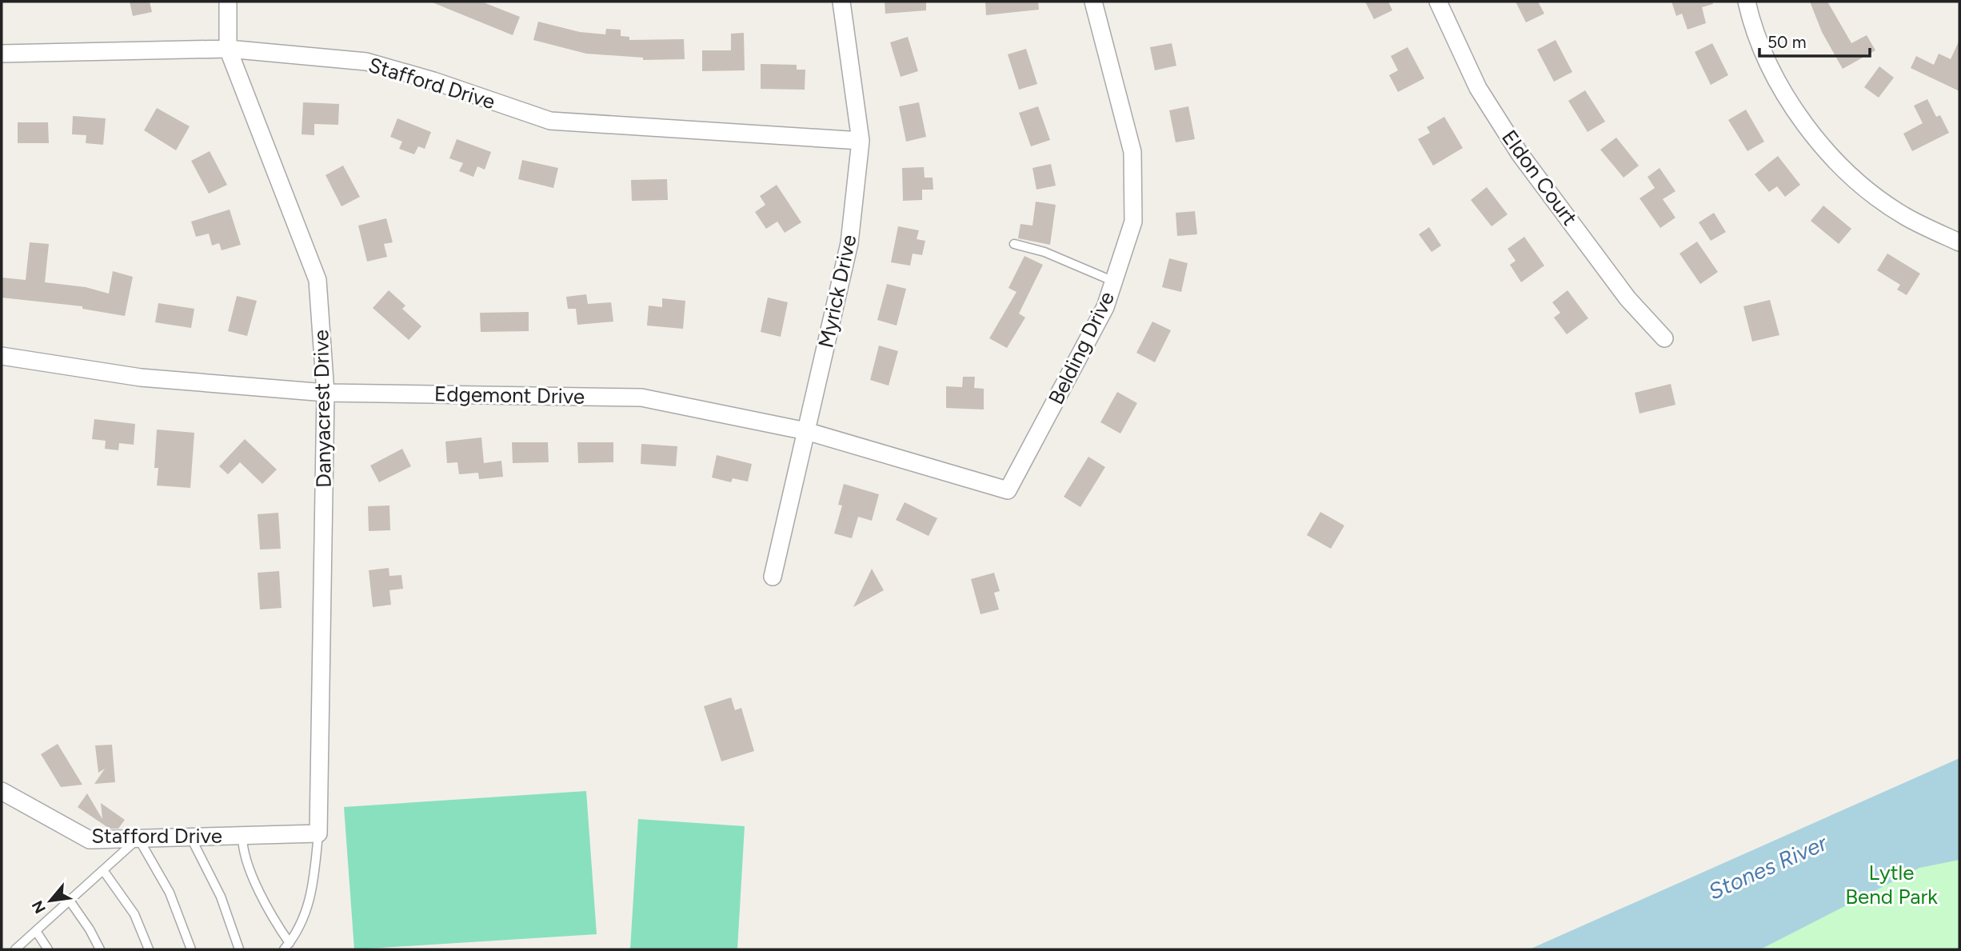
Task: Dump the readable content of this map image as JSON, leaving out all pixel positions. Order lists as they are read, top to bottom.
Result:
{
  "streets": {
    "street": [
      "Stafford Drive",
      "Eldon Court",
      "Myrick Drive",
      "Belding Drive",
      "Edgemont Drive",
      "Danyacrest Drive"
    ]
  },
  "crossings": [
    ["Stafford Drive", "Myrick Drive"],
    ["Stafford Drive", "Danyacrest Drive"],
    ["Myrick Drive", "Edgemont Drive"],
    ["Belding Drive", "Edgemont Drive"],
    ["Edgemont Drive", "Danyacrest Drive"]
  ],
  "water": ["Stones River"],
  "parks": ["Lytle Bend Park"],
  "scale_bar": "50 m",
  "north": "bottom left"
}
